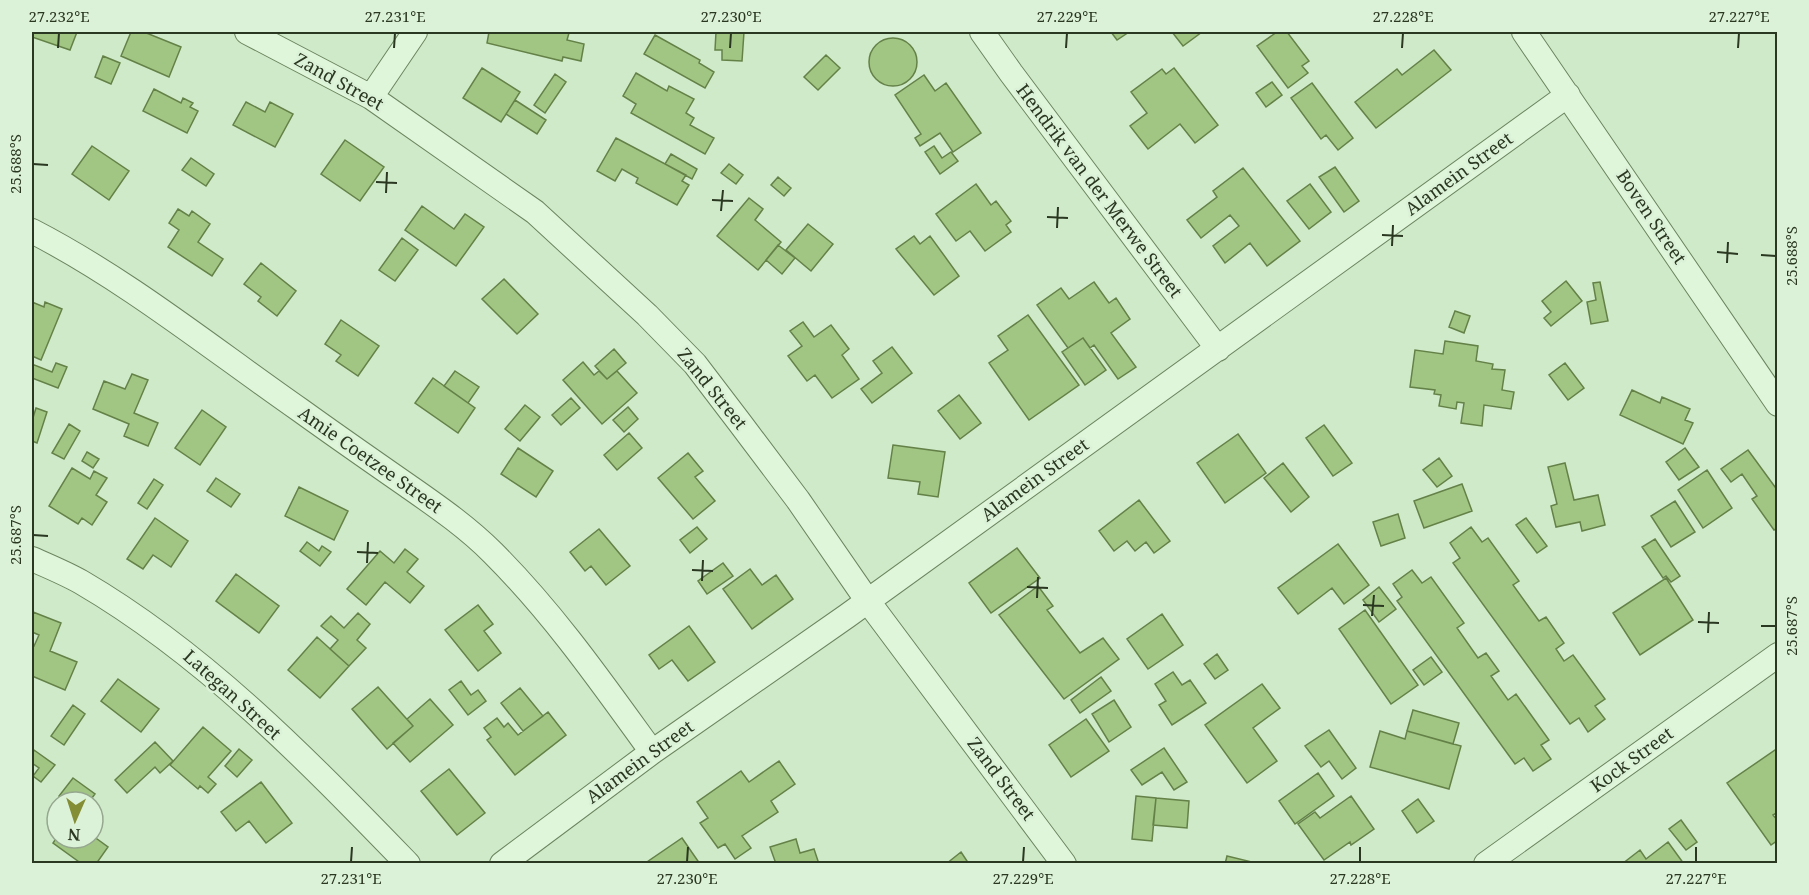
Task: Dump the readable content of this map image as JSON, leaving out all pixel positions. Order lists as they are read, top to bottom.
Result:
{
  "streets": {
    "street": [
      "Zand Street",
      "Alamein Street",
      "Hendrik van der Merwe Street",
      "Boven Street",
      "Amie Coetzee Street",
      "Lategan Street",
      "Kock Street"
    ]
  },
  "crossings": [
    ["Zand Street", "Alamein Street"],
    ["Alamein Street", "Hendrik van der Merwe Street"],
    ["Alamein Street", "Boven Street"],
    ["Alamein Street", "Amie Coetzee Street"]
  ],
  "north": "bottom",
  "coordinates": [
    "27.232°E",
    "27.231°E",
    "27.230°E",
    "27.229°E",
    "27.228°E",
    "27.227°E",
    "25.688°S",
    "25.687°S"
  ]
}
